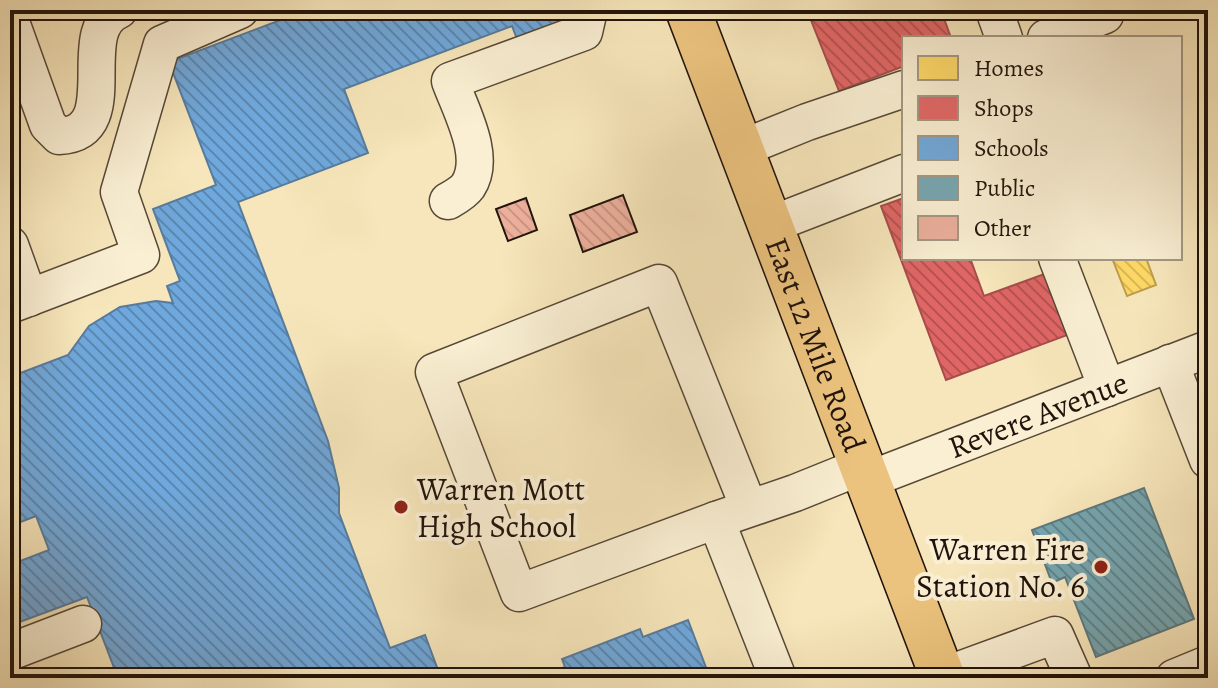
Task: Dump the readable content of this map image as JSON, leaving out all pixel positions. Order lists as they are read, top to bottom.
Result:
{
  "streets": {
    "main road": ["East 12 Mile Road"],
    "street": ["Revere Avenue"]
  },
  "crossings": [
    ["East 12 Mile Road", "Revere Avenue"]
  ],
  "places": ["Warren Mott High School", "Warren Fire Station No. 6"],
  "legend": [
    "Homes",
    "Shops",
    "Schools",
    "Public",
    "Other"
  ]
}
